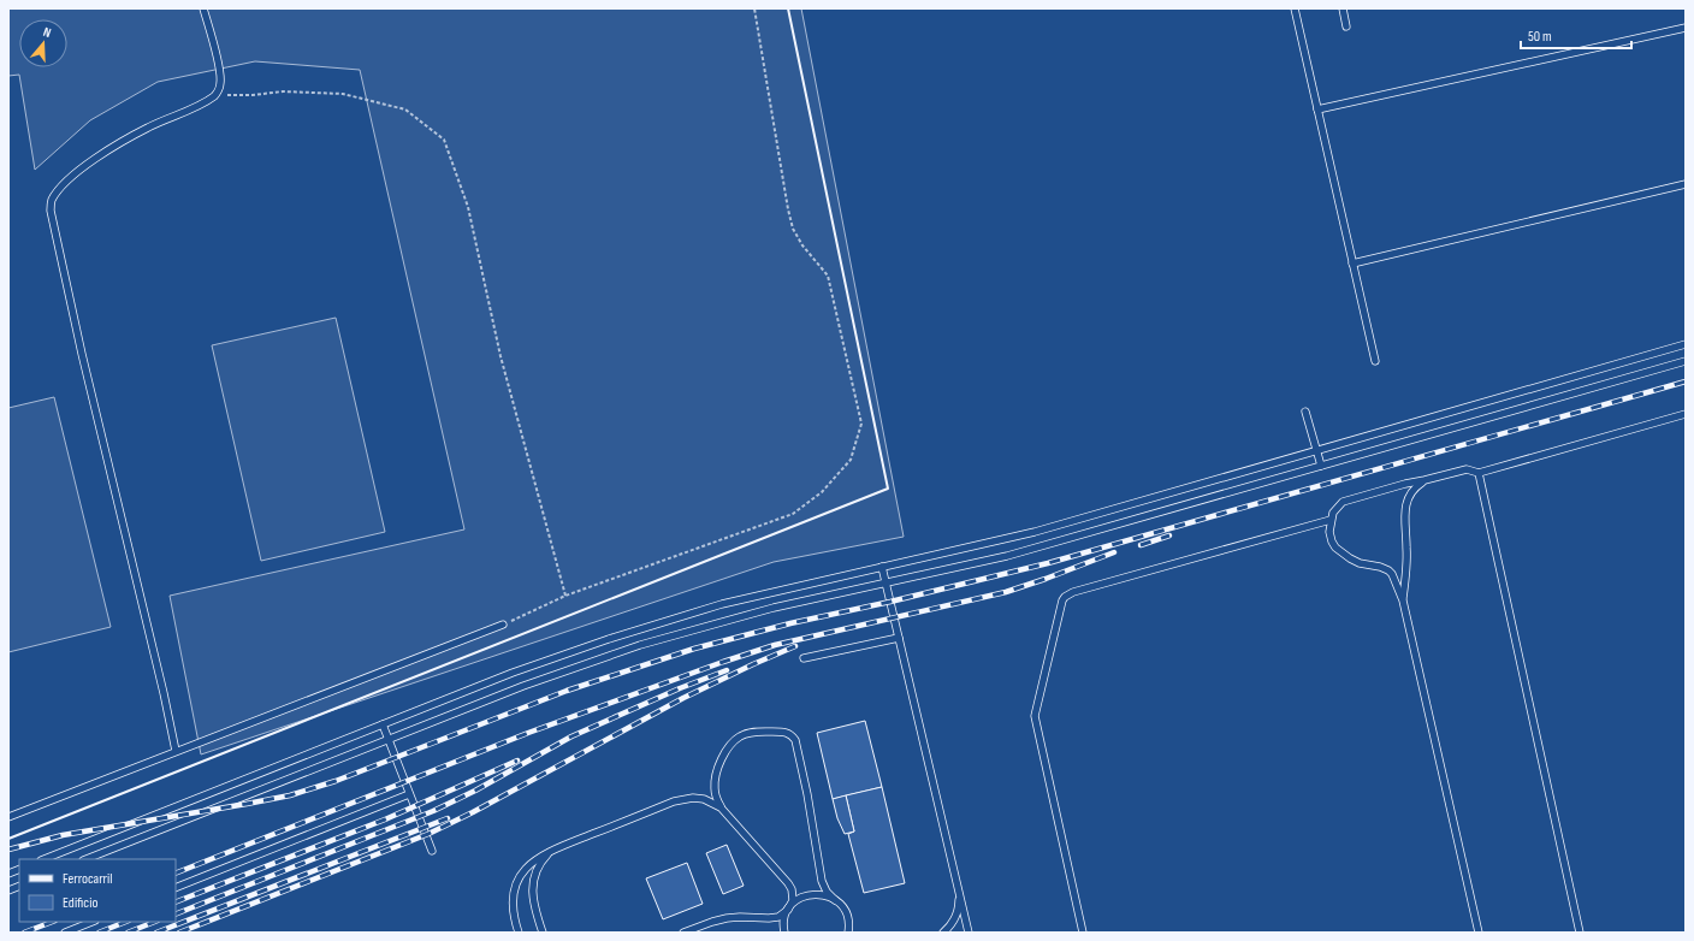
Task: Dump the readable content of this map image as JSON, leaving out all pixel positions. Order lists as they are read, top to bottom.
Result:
{
  "legend": ["Ferrocarril", "Edificio"],
  "scale_bar": "50 m",
  "north": "top"
}
